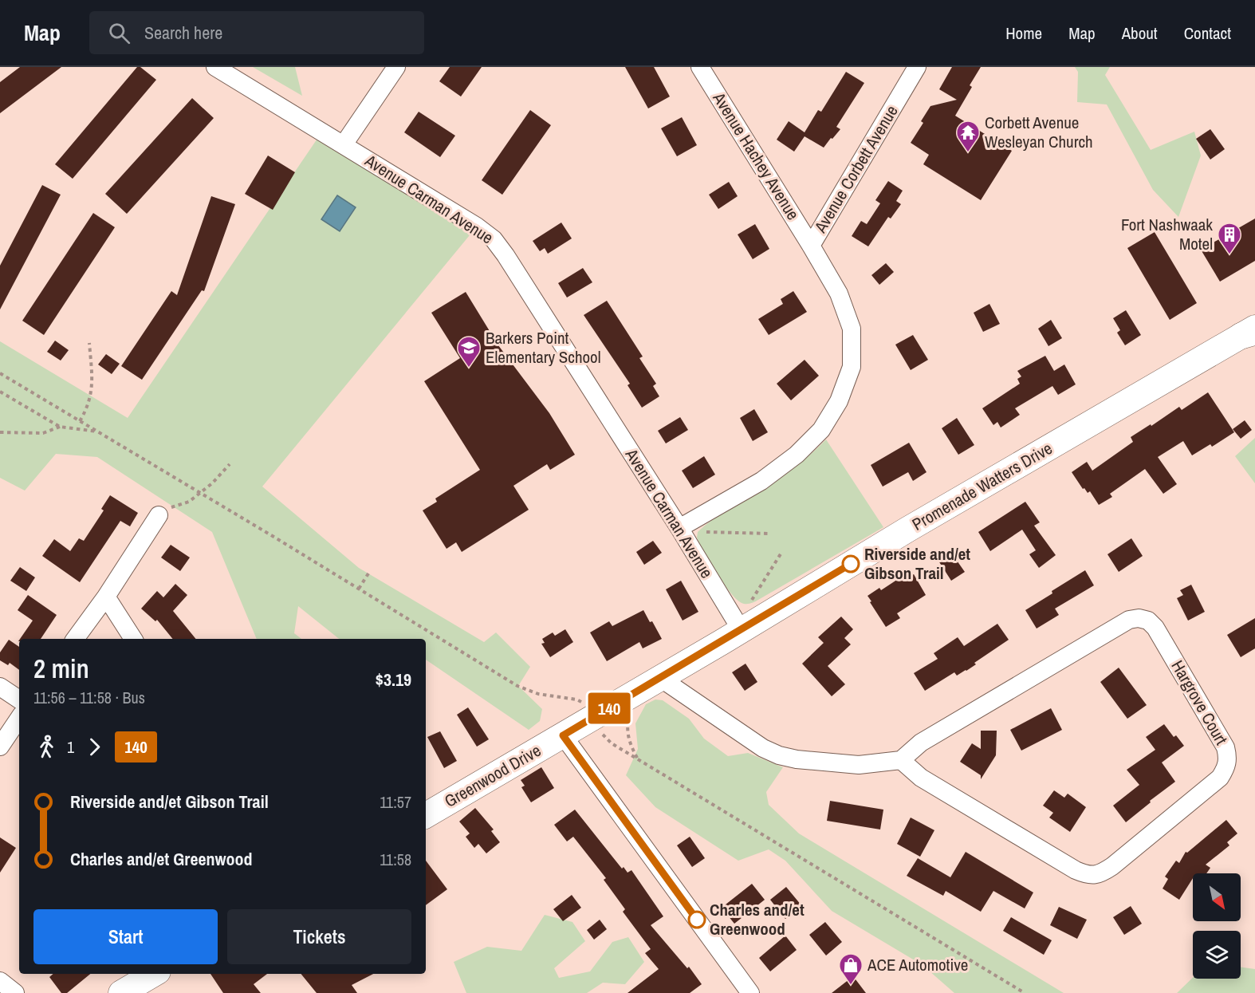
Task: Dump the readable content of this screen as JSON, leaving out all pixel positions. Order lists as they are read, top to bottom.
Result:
{
  "streets": {
    "main road": ["Promenade Watters Drive", "Greenwood Drive"],
    "street": [
      "Avenue Hachey Avenue",
      "Avenue Corbett Avenue",
      "Avenue Carman Avenue",
      "Hargrove Court"
    ]
  },
  "crossings": [
    ["Avenue Hachey Avenue", "Avenue Corbett Avenue"],
    ["Avenue Corbett Avenue", "Avenue Carman Avenue"],
    ["Avenue Carman Avenue", "Promenade Watters Drive"],
    ["Promenade Watters Drive", "Greenwood Drive"]
  ],
  "places": {
    "temple": ["Corbett Avenue Wesleyan Church"],
    "building": ["Fort Nashwaak Motel"],
    "school or university": ["Barkers Point Elementary School"],
    "other": ["Riverside and/et Gibson Trail", "Charles and/et Greenwood"],
    "shop": ["ACE Automotive"]
  },
  "lines": ["bus line 140"],
  "north": "bottom right",
  "page": {
    "header": "Map",
    "search": "Search here",
    "nav": [
      "Home",
      "Map",
      "About",
      "Contact"
    ],
    "on_map": "140",
    "heading": ["2 min", "11:56 – 11:58 · Bus", "$3.19"],
    "legs": ["1", "140"],
    "list": [
      {
        "name": "Riverside and/et Gibson Trail",
        "value": "11:57"
      },
      {
        "name": "Charles and/et Greenwood",
        "value": "11:58"
      }
    ],
    "buttons": ["Start", "Tickets"]
  }
}
